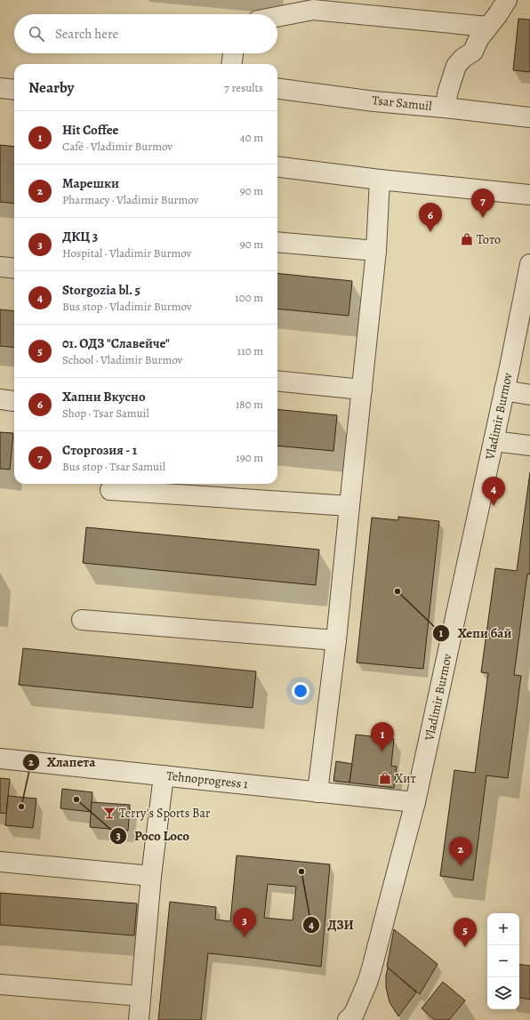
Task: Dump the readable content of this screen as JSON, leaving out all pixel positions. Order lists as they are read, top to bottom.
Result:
{
  "streets": {
    "street": ["Tsar Samuil", "Vladimir Burmov", "Tehnoprogress 1"]
  },
  "crossings": [
    ["Vladimir Burmov", "Tehnoprogress 1"]
  ],
  "places": {
    "shop": ["Тото", "Хит"],
    "other": [
      "Хепи бай",
      "Poco Loco",
      "Хлапета",
      "ДЗИ"
    ],
    "bar": ["Terry's Sports Bar"]
  },
  "page": {
    "search": "Search here",
    "heading": ["Nearby", "7 results"],
    "list": [
      {
        "mark": "1",
        "name": "Hit Coffee",
        "note": "Café · Vladimir Burmov",
        "value": "40 m"
      },
      {
        "mark": "2",
        "name": "Марешки",
        "note": "Pharmacy · Vladimir Burmov",
        "value": "90 m"
      },
      {
        "mark": "3",
        "name": "ДКЦ 3",
        "note": "Hospital · Vladimir Burmov",
        "value": "90 m"
      },
      {
        "mark": "4",
        "name": "Storgozia bl. 5",
        "note": "Bus stop · Vladimir Burmov",
        "value": "100 m"
      },
      {
        "mark": "5",
        "name": "01. ОДЗ \"Славейче\"",
        "note": "School · Vladimir Burmov",
        "value": "110 m"
      },
      {
        "mark": "6",
        "name": "Хапни Вкусно",
        "note": "Shop · Tsar Samuil",
        "value": "180 m"
      },
      {
        "mark": "7",
        "name": "Сторгозия - 1",
        "note": "Bus stop · Tsar Samuil",
        "value": "190 m"
      }
    ],
    "pins": [
      "7",
      "6",
      "4",
      "1",
      "2",
      "3",
      "5"
    ],
    "map_buttons": ["+", "−"]
  }
}
